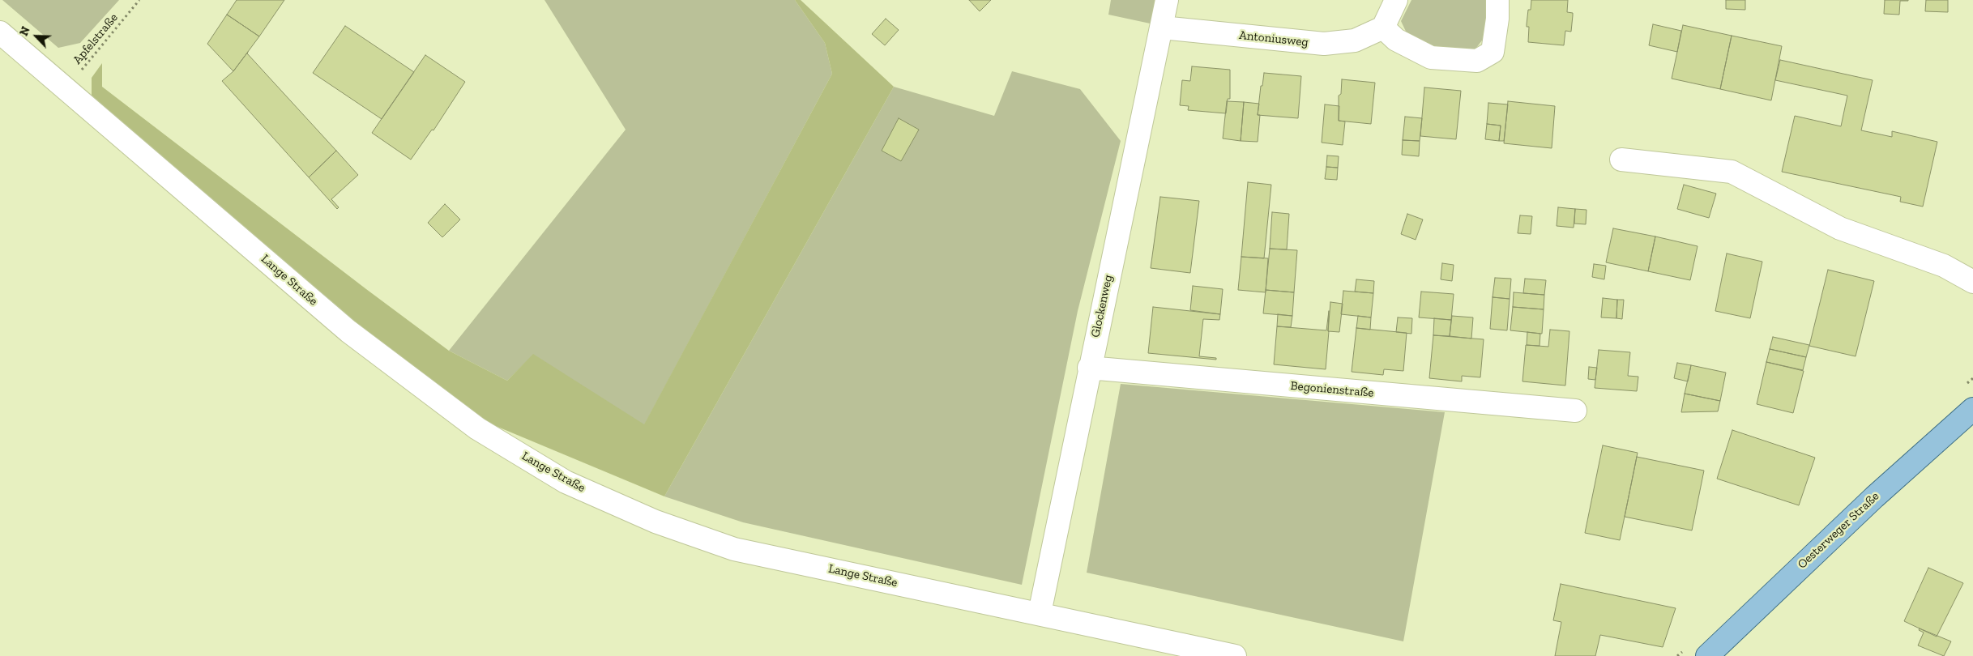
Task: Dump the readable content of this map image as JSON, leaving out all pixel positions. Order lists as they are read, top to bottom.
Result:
{
  "streets": {
    "main road": ["Oesterweger Straße"],
    "street": [
      "Antoniusweg",
      "Lange Straße",
      "Glockenweg",
      "Begonienstraße"
    ],
    "path": ["Apfelstraße"]
  },
  "crossings": [
    ["Apfelstraße", "Lange Straße"],
    ["Antoniusweg", "Glockenweg"],
    ["Lange Straße", "Glockenweg"],
    ["Glockenweg", "Begonienstraße"]
  ],
  "north": "top left"
}
